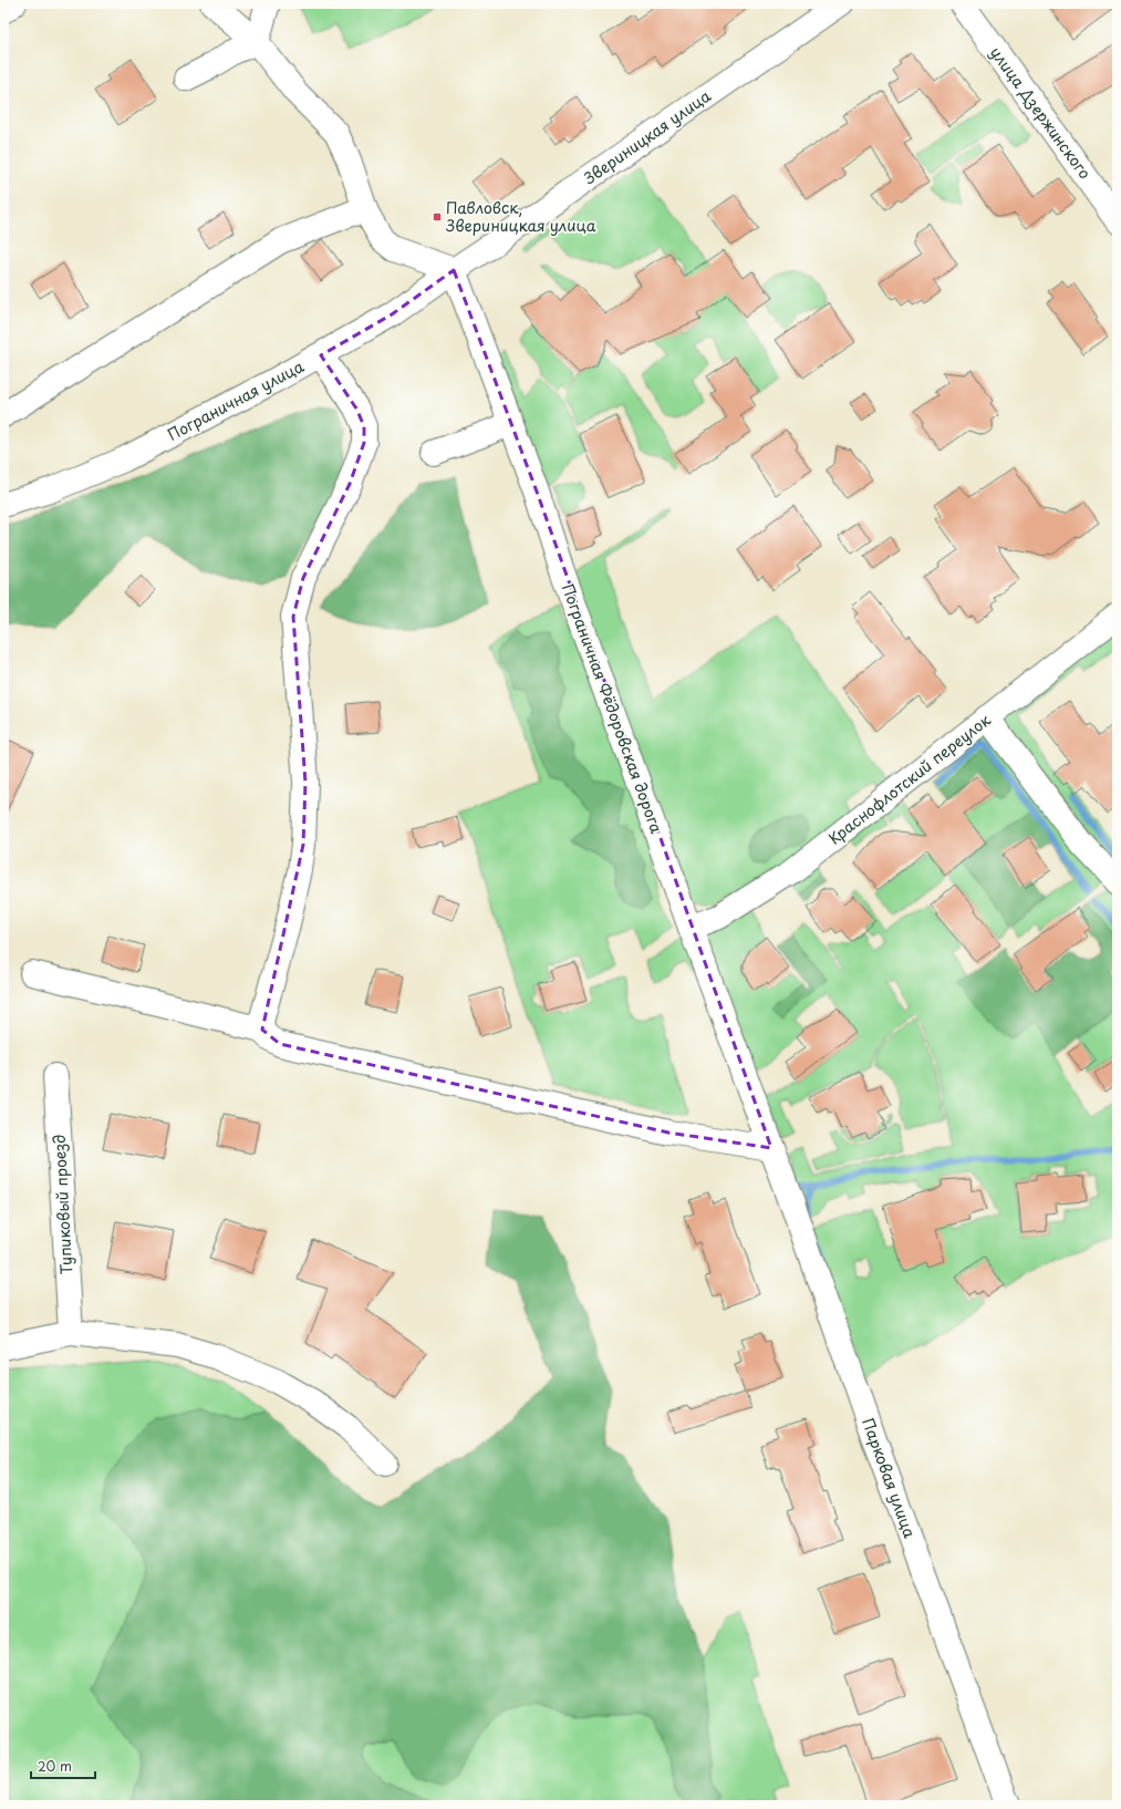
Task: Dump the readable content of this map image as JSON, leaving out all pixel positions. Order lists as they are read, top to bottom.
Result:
{
  "streets": {
    "street": [
      "улица Дзержинского",
      "Звериницкая улица",
      "Пограничная улица",
      "Пограничная Фёдоровская дорога",
      "Краснофлотский переулок",
      "Тупиковый проезд",
      "Парковая улица"
    ]
  },
  "crossings": [
    ["Звериницкая улица", "Пограничная улица"],
    ["Звериницкая улица", "Пограничная Фёдоровская дорога"],
    ["Пограничная улица", "Пограничная Фёдоровская дорога"],
    ["Пограничная Фёдоровская дорога", "Краснофлотский переулок"],
    ["Пограничная Фёдоровская дорога", "Парковая улица"]
  ],
  "places": {
    "transit": ["Павловск, Звериницкая улица"]
  },
  "scale_bar": "20 m"
}
